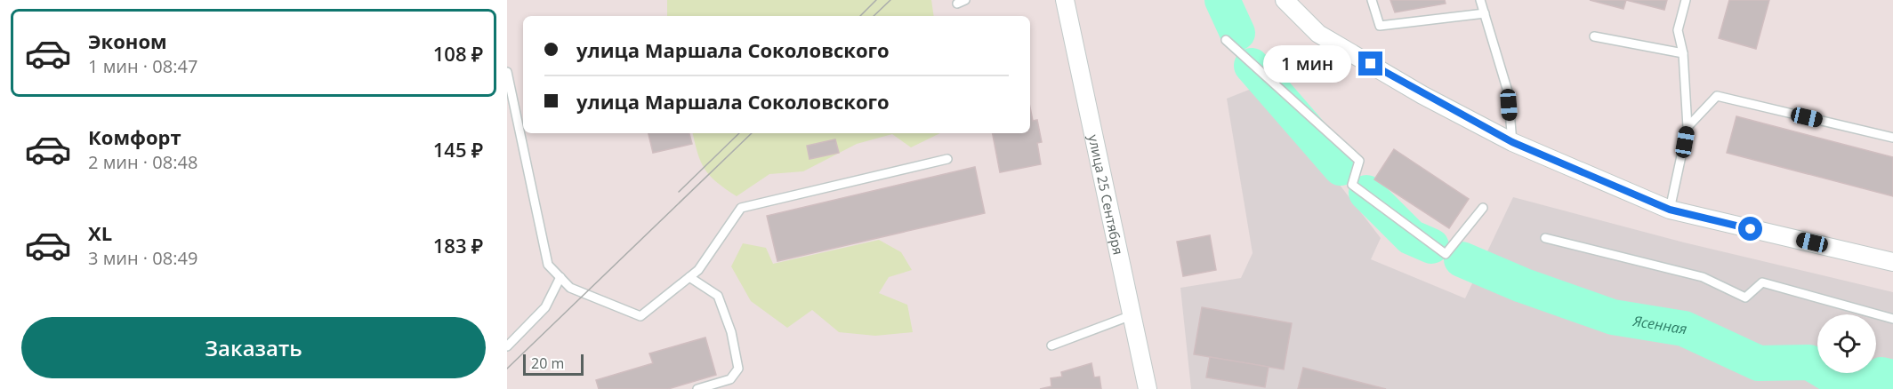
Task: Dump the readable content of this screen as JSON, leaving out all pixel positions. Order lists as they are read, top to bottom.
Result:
{
  "streets": {
    "street": ["улица 25 Сентября"]
  },
  "water": ["Ясенная"],
  "scale_bar": "20 m",
  "page": {
    "list": [
      {
        "name": "Эконом",
        "note": "1 мин · 08:47",
        "value": "108 ₽"
      },
      {
        "name": "Комфорт",
        "note": "2 мин · 08:48",
        "value": "145 ₽"
      },
      {
        "name": "XL",
        "note": "3 мин · 08:49",
        "value": "183 ₽"
      }
    ],
    "banner": ["улица Маршала Соколовского", "улица Маршала Соколовского"],
    "bubble": "1 мин",
    "buttons": "Заказать",
    "scale": "20 m"
  }
}
